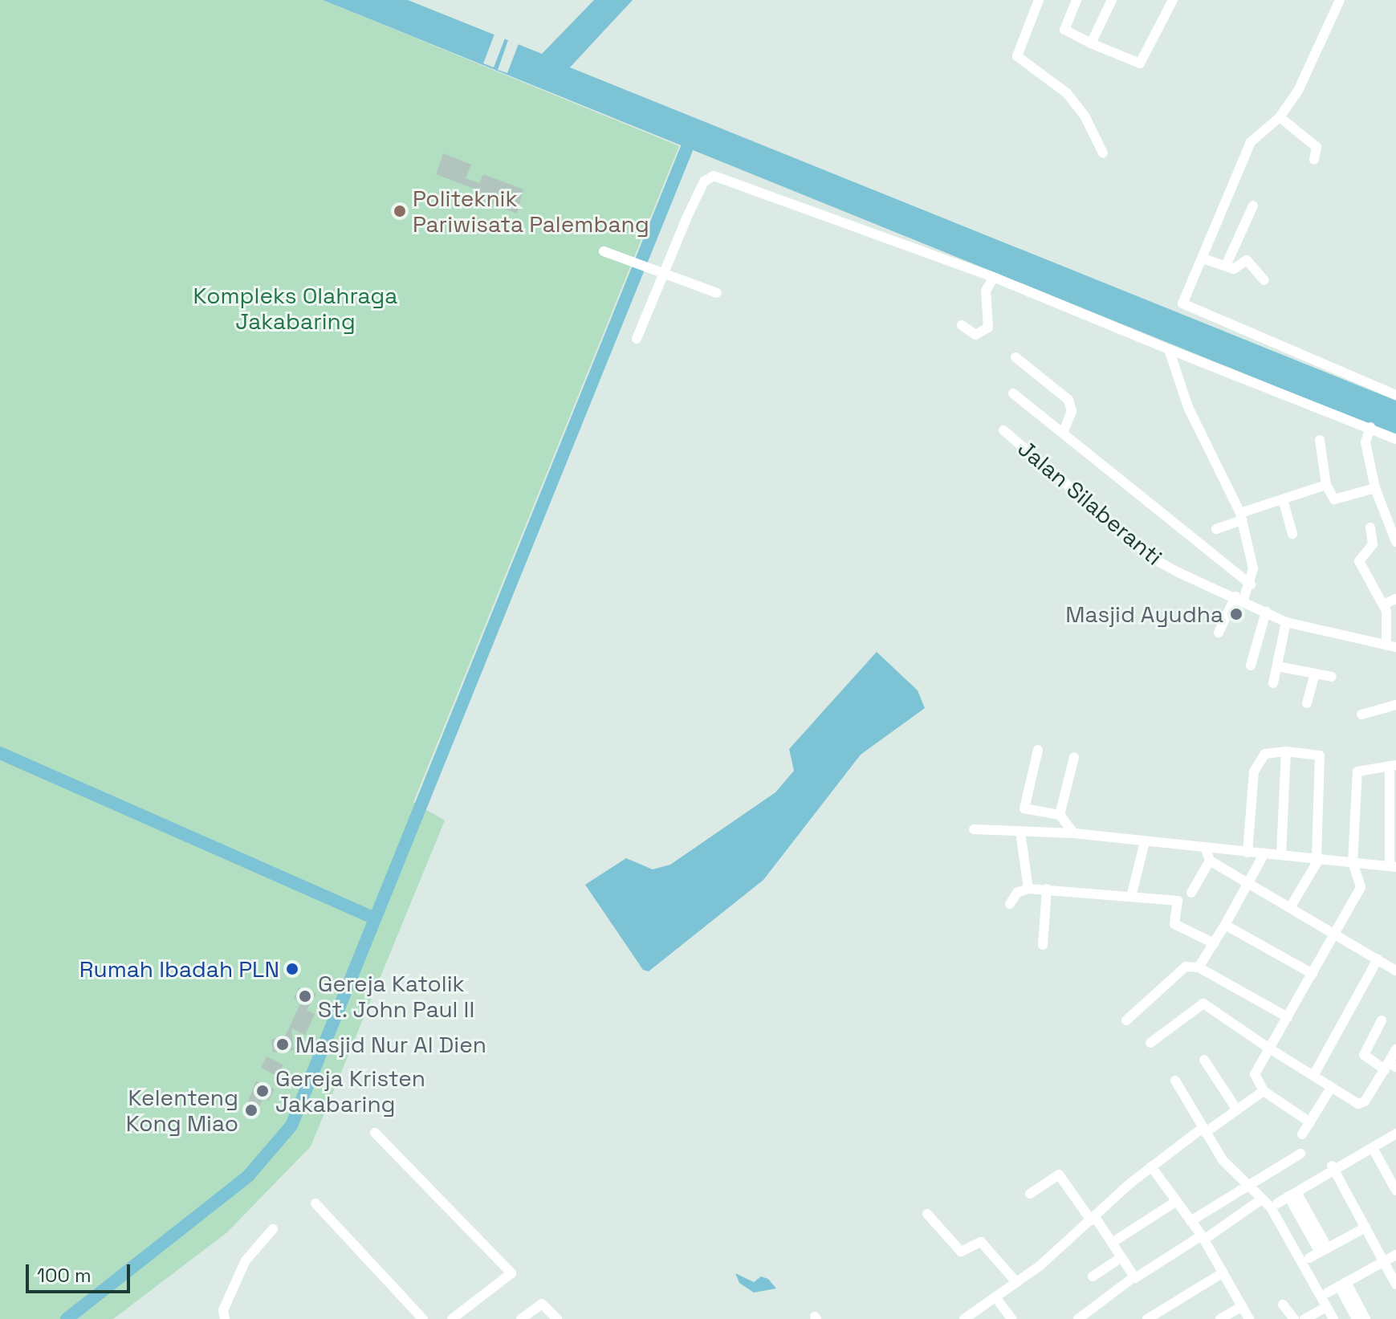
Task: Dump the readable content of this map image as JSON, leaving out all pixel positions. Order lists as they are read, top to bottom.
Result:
{
  "streets": {
    "street": ["Jalan Silaberanti"]
  },
  "parks": ["Kompleks Olahraga Jakabaring"],
  "places": [
    "Politeknik Pariwisata Palembang",
    "Masjid Ayudha",
    "Rumah Ibadah PLN",
    "Gereja Katolik St. John Paul II",
    "Masjid Nur Al Dien",
    "Gereja Kristen Jakabaring",
    "Kelenteng Kong Miao"
  ],
  "scale_bar": "100 m"
}
